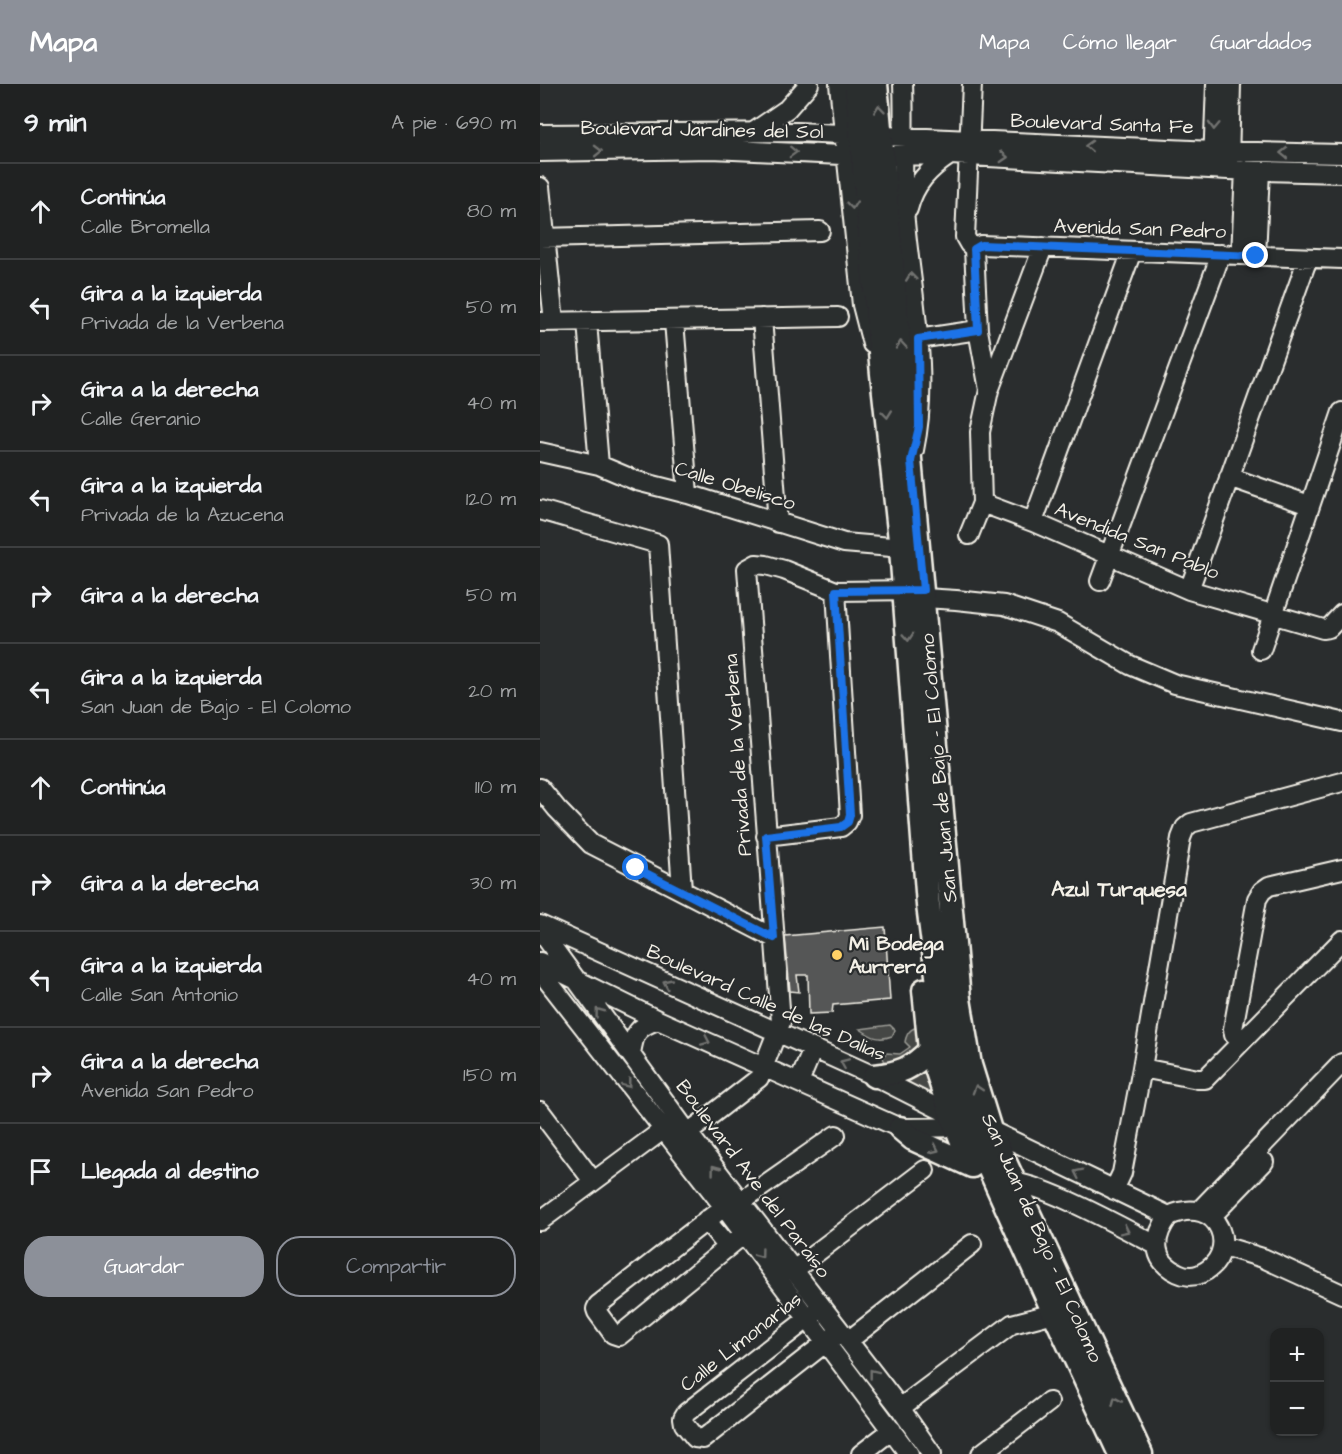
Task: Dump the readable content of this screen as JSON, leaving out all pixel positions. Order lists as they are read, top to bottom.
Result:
{
  "streets": {
    "main road": ["San Juan de Bajo - El Colomo"],
    "street": [
      "Boulevard Santa Fe",
      "Boulevard Jardines del Sol",
      "Avenida San Pedro",
      "Calle Obelisco",
      "Avendida San Pablo",
      "Privada de la Verbena",
      "Boulevard Calle de las Dalias",
      "Boulevard Ave del Paraíso",
      "Calle Limonarias"
    ]
  },
  "crossings": [
    ["Boulevard Santa Fe", "Boulevard Jardines del Sol"],
    ["Calle Obelisco", "San Juan de Bajo - El Colomo"],
    ["Privada de la Verbena", "Boulevard Calle de las Dalias"],
    ["Privada de la Verbena", "Boulevard Ave del Paraíso"],
    ["San Juan de Bajo - El Colomo", "Boulevard Calle de las Dalias"],
    ["Boulevard Calle de las Dalias", "Boulevard Ave del Paraíso"],
    ["Boulevard Ave del Paraíso", "Calle Limonarias"]
  ],
  "districts": ["Azul Turquesa"],
  "places": ["Mi Bodega Aurrera"],
  "page": {
    "header": "Mapa",
    "nav": ["Mapa", "Cómo llegar", "Guardados"],
    "heading": ["9 min", "A pie · 690 m"],
    "list": [
      ["Continúa", "Calle Bromella", "80 m"],
      ["Gira a la izquierda", "Privada de la Verbena", "50 m"],
      ["Gira a la derecha", "Calle Geranio", "40 m"],
      ["Gira a la izquierda", "Privada de la Azucena", "120 m"],
      ["Gira a la derecha", "50 m"],
      ["Gira a la izquierda", "San Juan de Bajo - El Colomo", "20 m"],
      ["Continúa", "110 m"],
      ["Gira a la derecha", "30 m"],
      ["Gira a la izquierda", "Calle San Antonio", "40 m"],
      ["Gira a la derecha", "Avenida San Pedro", "150 m"],
      "Llegada al destino"
    ],
    "buttons": ["Guardar", "Compartir"],
    "map_buttons": ["+", "−"]
  }
}
